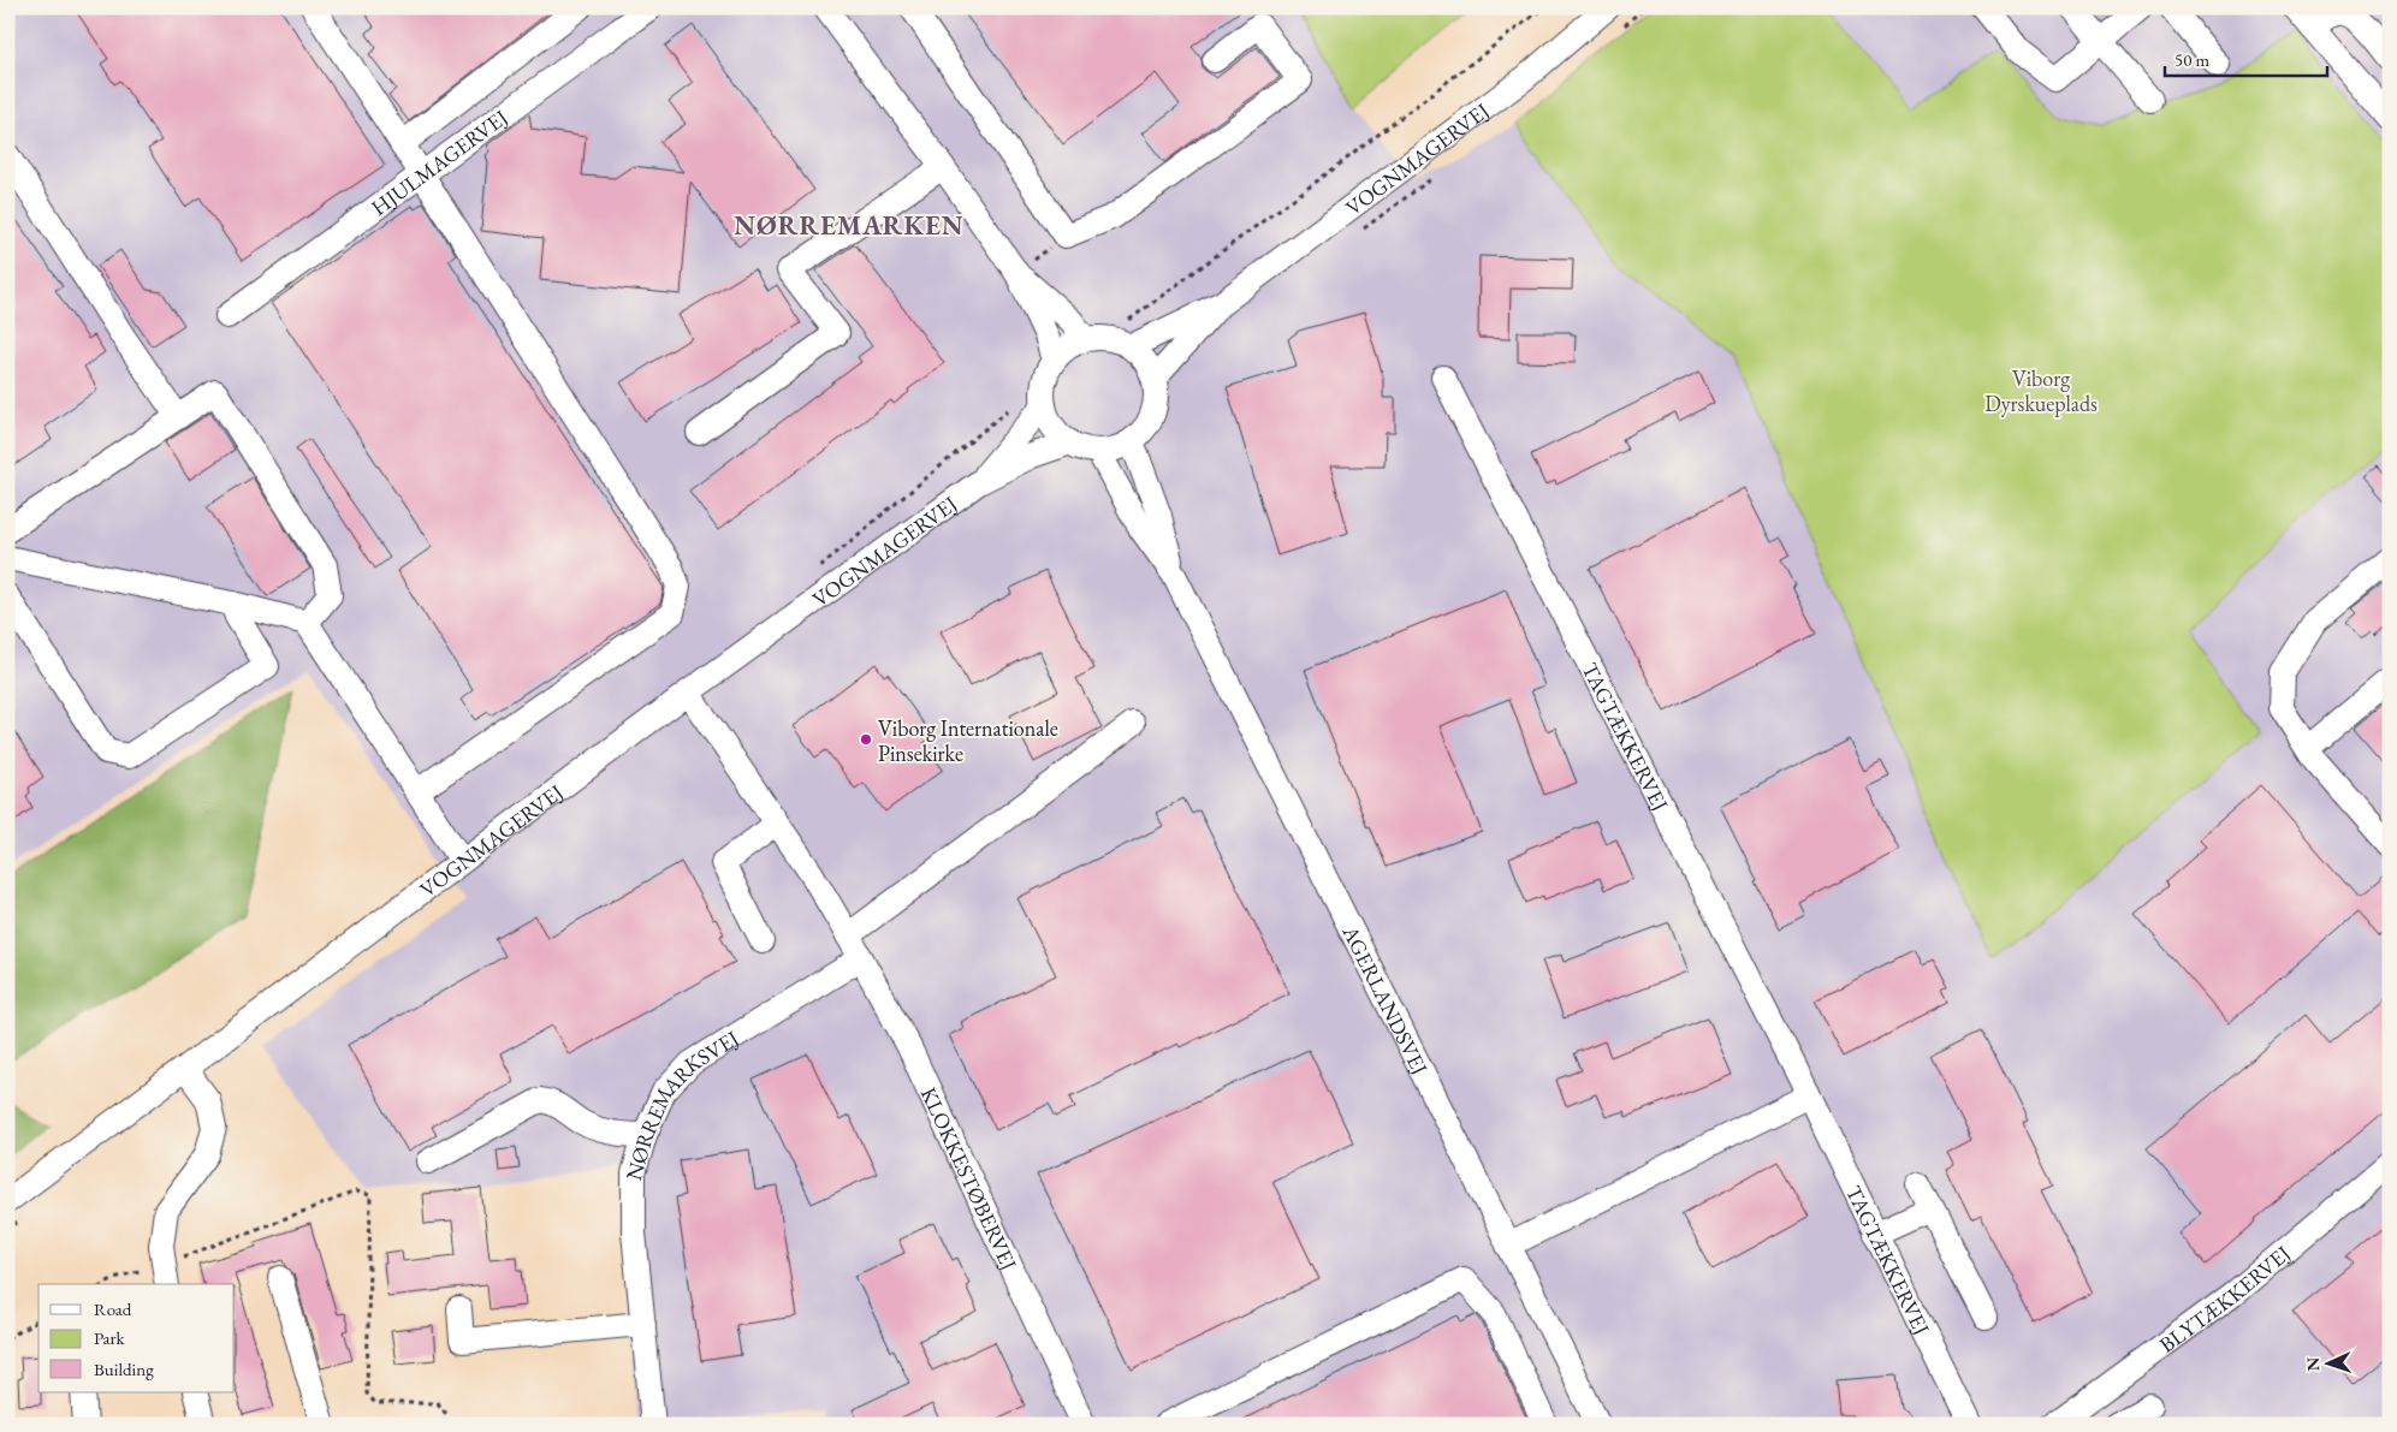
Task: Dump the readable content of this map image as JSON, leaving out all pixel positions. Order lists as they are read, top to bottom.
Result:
{
  "streets": {
    "street": [
      "VOGNMAGERVEJ",
      "HJULMAGERVEJ",
      "TAGTÆKKERVEJ",
      "AGERLANDSVEJ",
      "NØRREMARKSVEJ",
      "KLOKKESTØBERVEJ",
      "BLYTÆKKERVEJ"
    ]
  },
  "crossings": [
    ["VOGNMAGERVEJ", "AGERLANDSVEJ"],
    ["VOGNMAGERVEJ", "KLOKKESTØBERVEJ"],
    ["NØRREMARKSVEJ", "KLOKKESTØBERVEJ"]
  ],
  "districts": ["NØRREMARKEN"],
  "parks": ["Viborg Dyrskueplads"],
  "places": ["Viborg Internationale Pinsekirke"],
  "legend": ["Road", "Park", "Building"],
  "scale_bar": "50 m",
  "north": "left"
}
